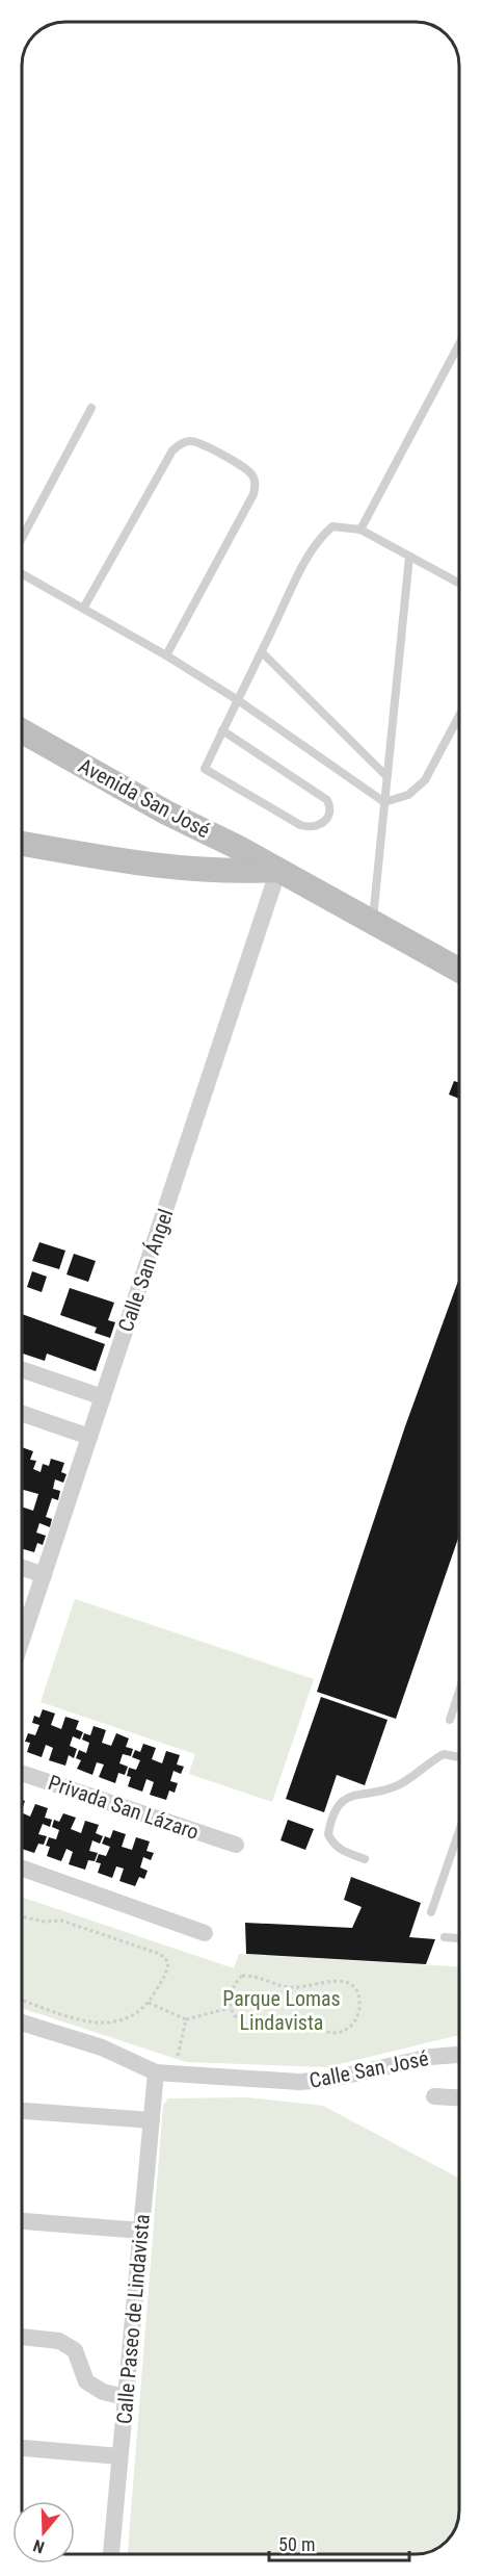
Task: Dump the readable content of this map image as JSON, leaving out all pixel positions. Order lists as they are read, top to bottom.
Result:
{
  "streets": {
    "main road": ["Avenida San José"],
    "street": [
      "Calle San Ángel",
      "Privada San Lázaro",
      "Calle San José",
      "Calle Paseo de Lindavista"
    ]
  },
  "crossings": [
    ["Avenida San José", "Calle San Ángel"],
    ["Calle San José", "Calle Paseo de Lindavista"]
  ],
  "parks": ["Parque Lomas Lindavista"],
  "scale_bar": "50 m",
  "north": "bottom"
}
